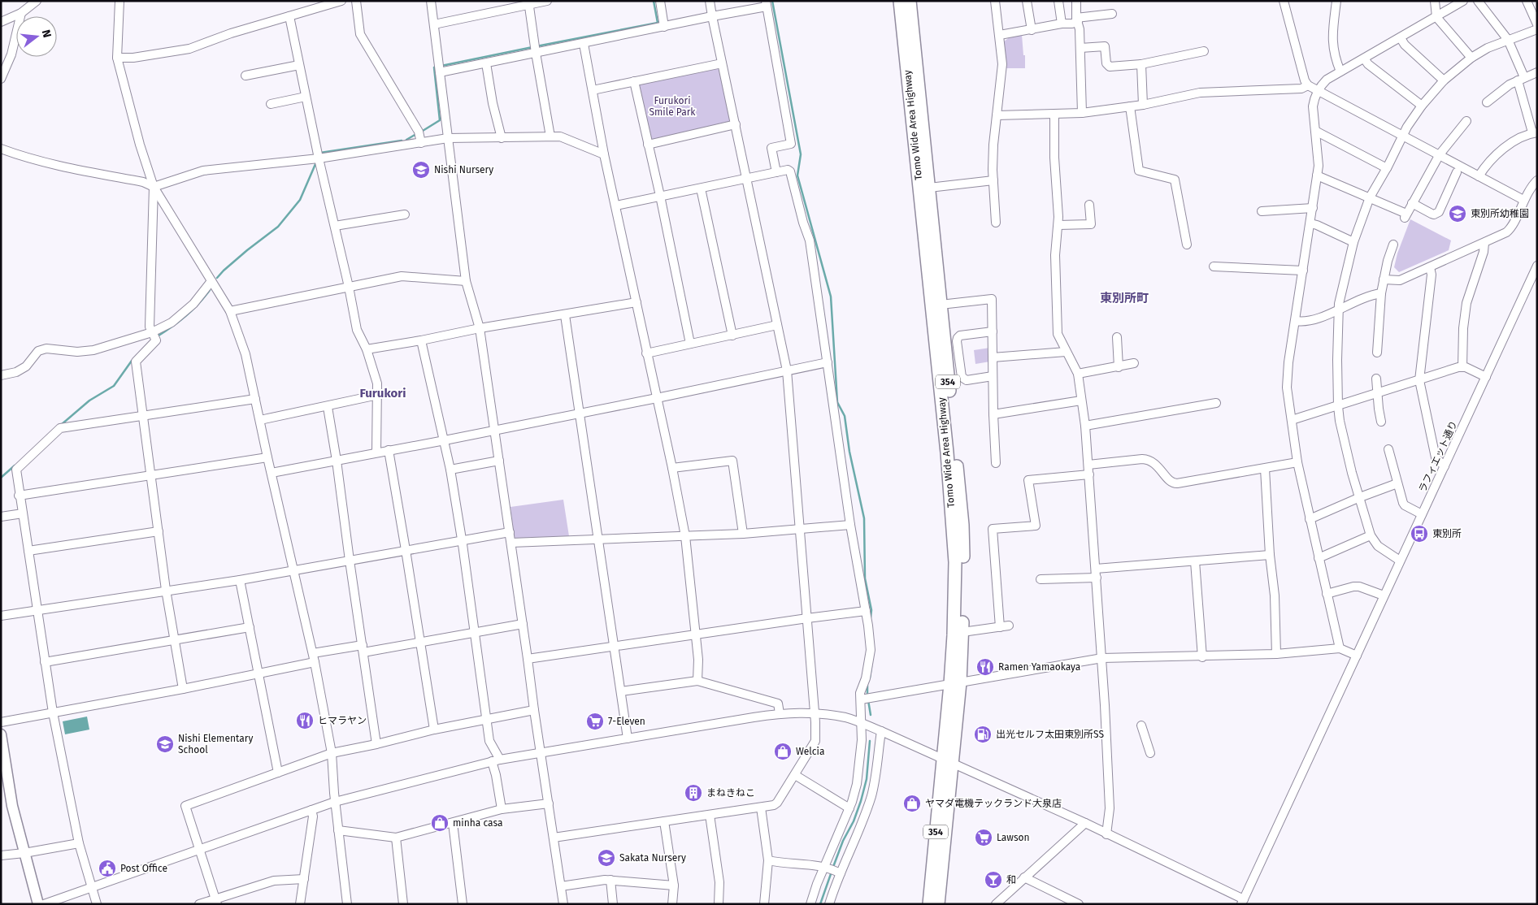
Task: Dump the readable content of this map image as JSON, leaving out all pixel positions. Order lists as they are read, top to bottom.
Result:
{
  "streets": {
    "highway": ["Tomo Wide Area Highway", "354"],
    "street": ["ラフィエット通り"]
  },
  "districts": ["東別所町", "Furukori"],
  "parks": ["Furukori Smile Park"],
  "places": {
    "school or university": [
      "Nishi Nursery",
      "東別所幼稚園",
      "Nishi Elementary School",
      "Sakata Nursery"
    ],
    "bus stop": ["東別所"],
    "restaurant": ["Ramen Yamaokaya", "ヒマラヤン"],
    "supermarket": ["7-Eleven", "Lawson"],
    "fuel station": ["出光セルフ太田東別所SS"],
    "shop": ["Welcia", "ヤマダ電機テックランド大泉店", "minha casa"],
    "building": ["まねきねこ"],
    "public building": ["Post Office"],
    "bar": ["和"]
  },
  "north": "right"
}
